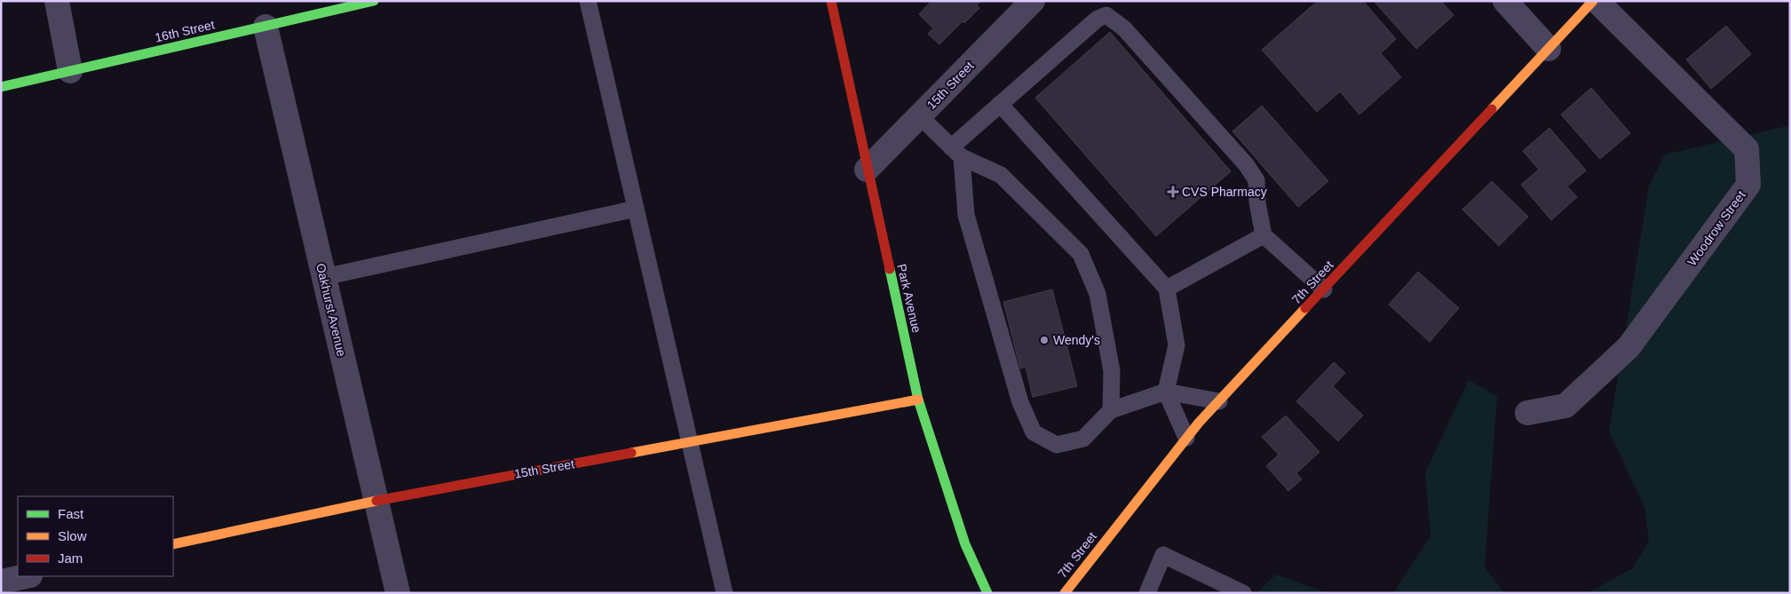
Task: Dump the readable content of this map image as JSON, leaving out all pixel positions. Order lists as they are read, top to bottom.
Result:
{
  "streets": {
    "street": [
      "16th Street",
      "15th Street",
      "Woodrow Street",
      "7th Street",
      "Park Avenue",
      "Oakhurst Avenue"
    ]
  },
  "crossings": [
    ["16th Street", "Oakhurst Avenue"],
    ["15th Street", "Park Avenue"],
    ["15th Street", "Oakhurst Avenue"]
  ],
  "places": {
    "health": ["CVS Pharmacy"],
    "other": ["Wendy's"]
  },
  "legend": ["Fast", "Slow", "Jam"]
}
